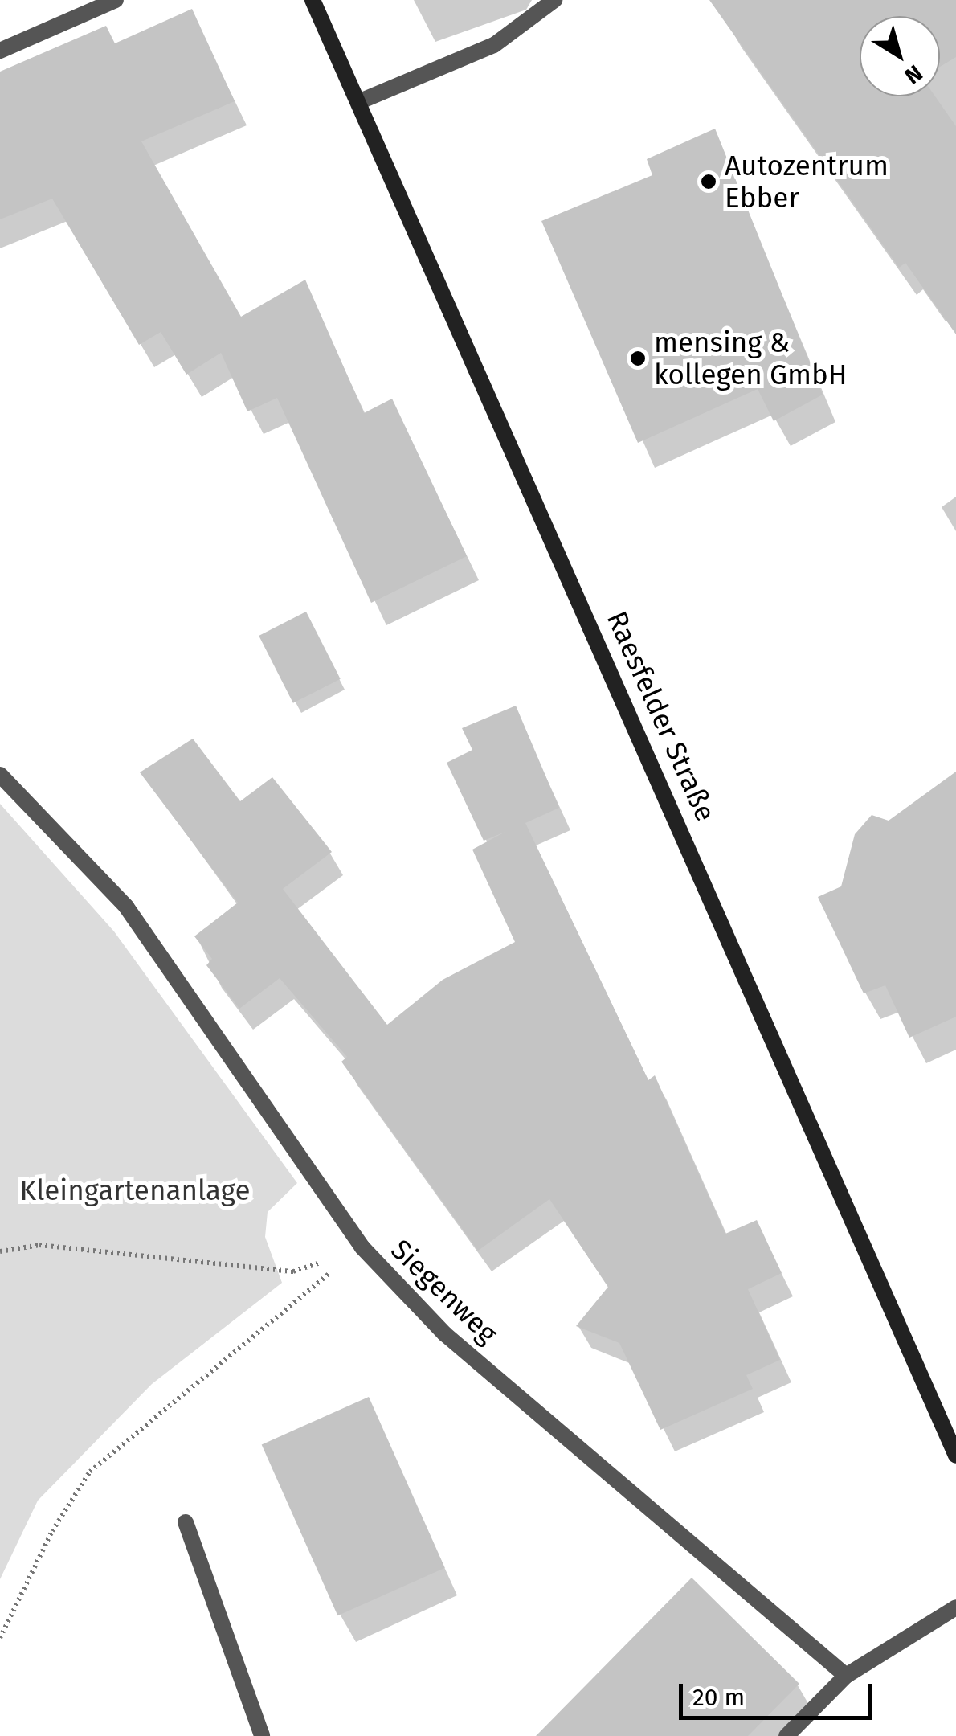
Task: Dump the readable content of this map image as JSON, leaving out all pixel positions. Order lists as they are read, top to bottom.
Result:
{
  "streets": {
    "main road": ["Raesfelder Straße"],
    "street": ["Siegenweg"]
  },
  "parks": ["Kleingartenanlage"],
  "places": ["Autozentrum Ebber", "mensing & kollegen GmbH"],
  "scale_bar": "20 m",
  "north": "bottom right"
}
